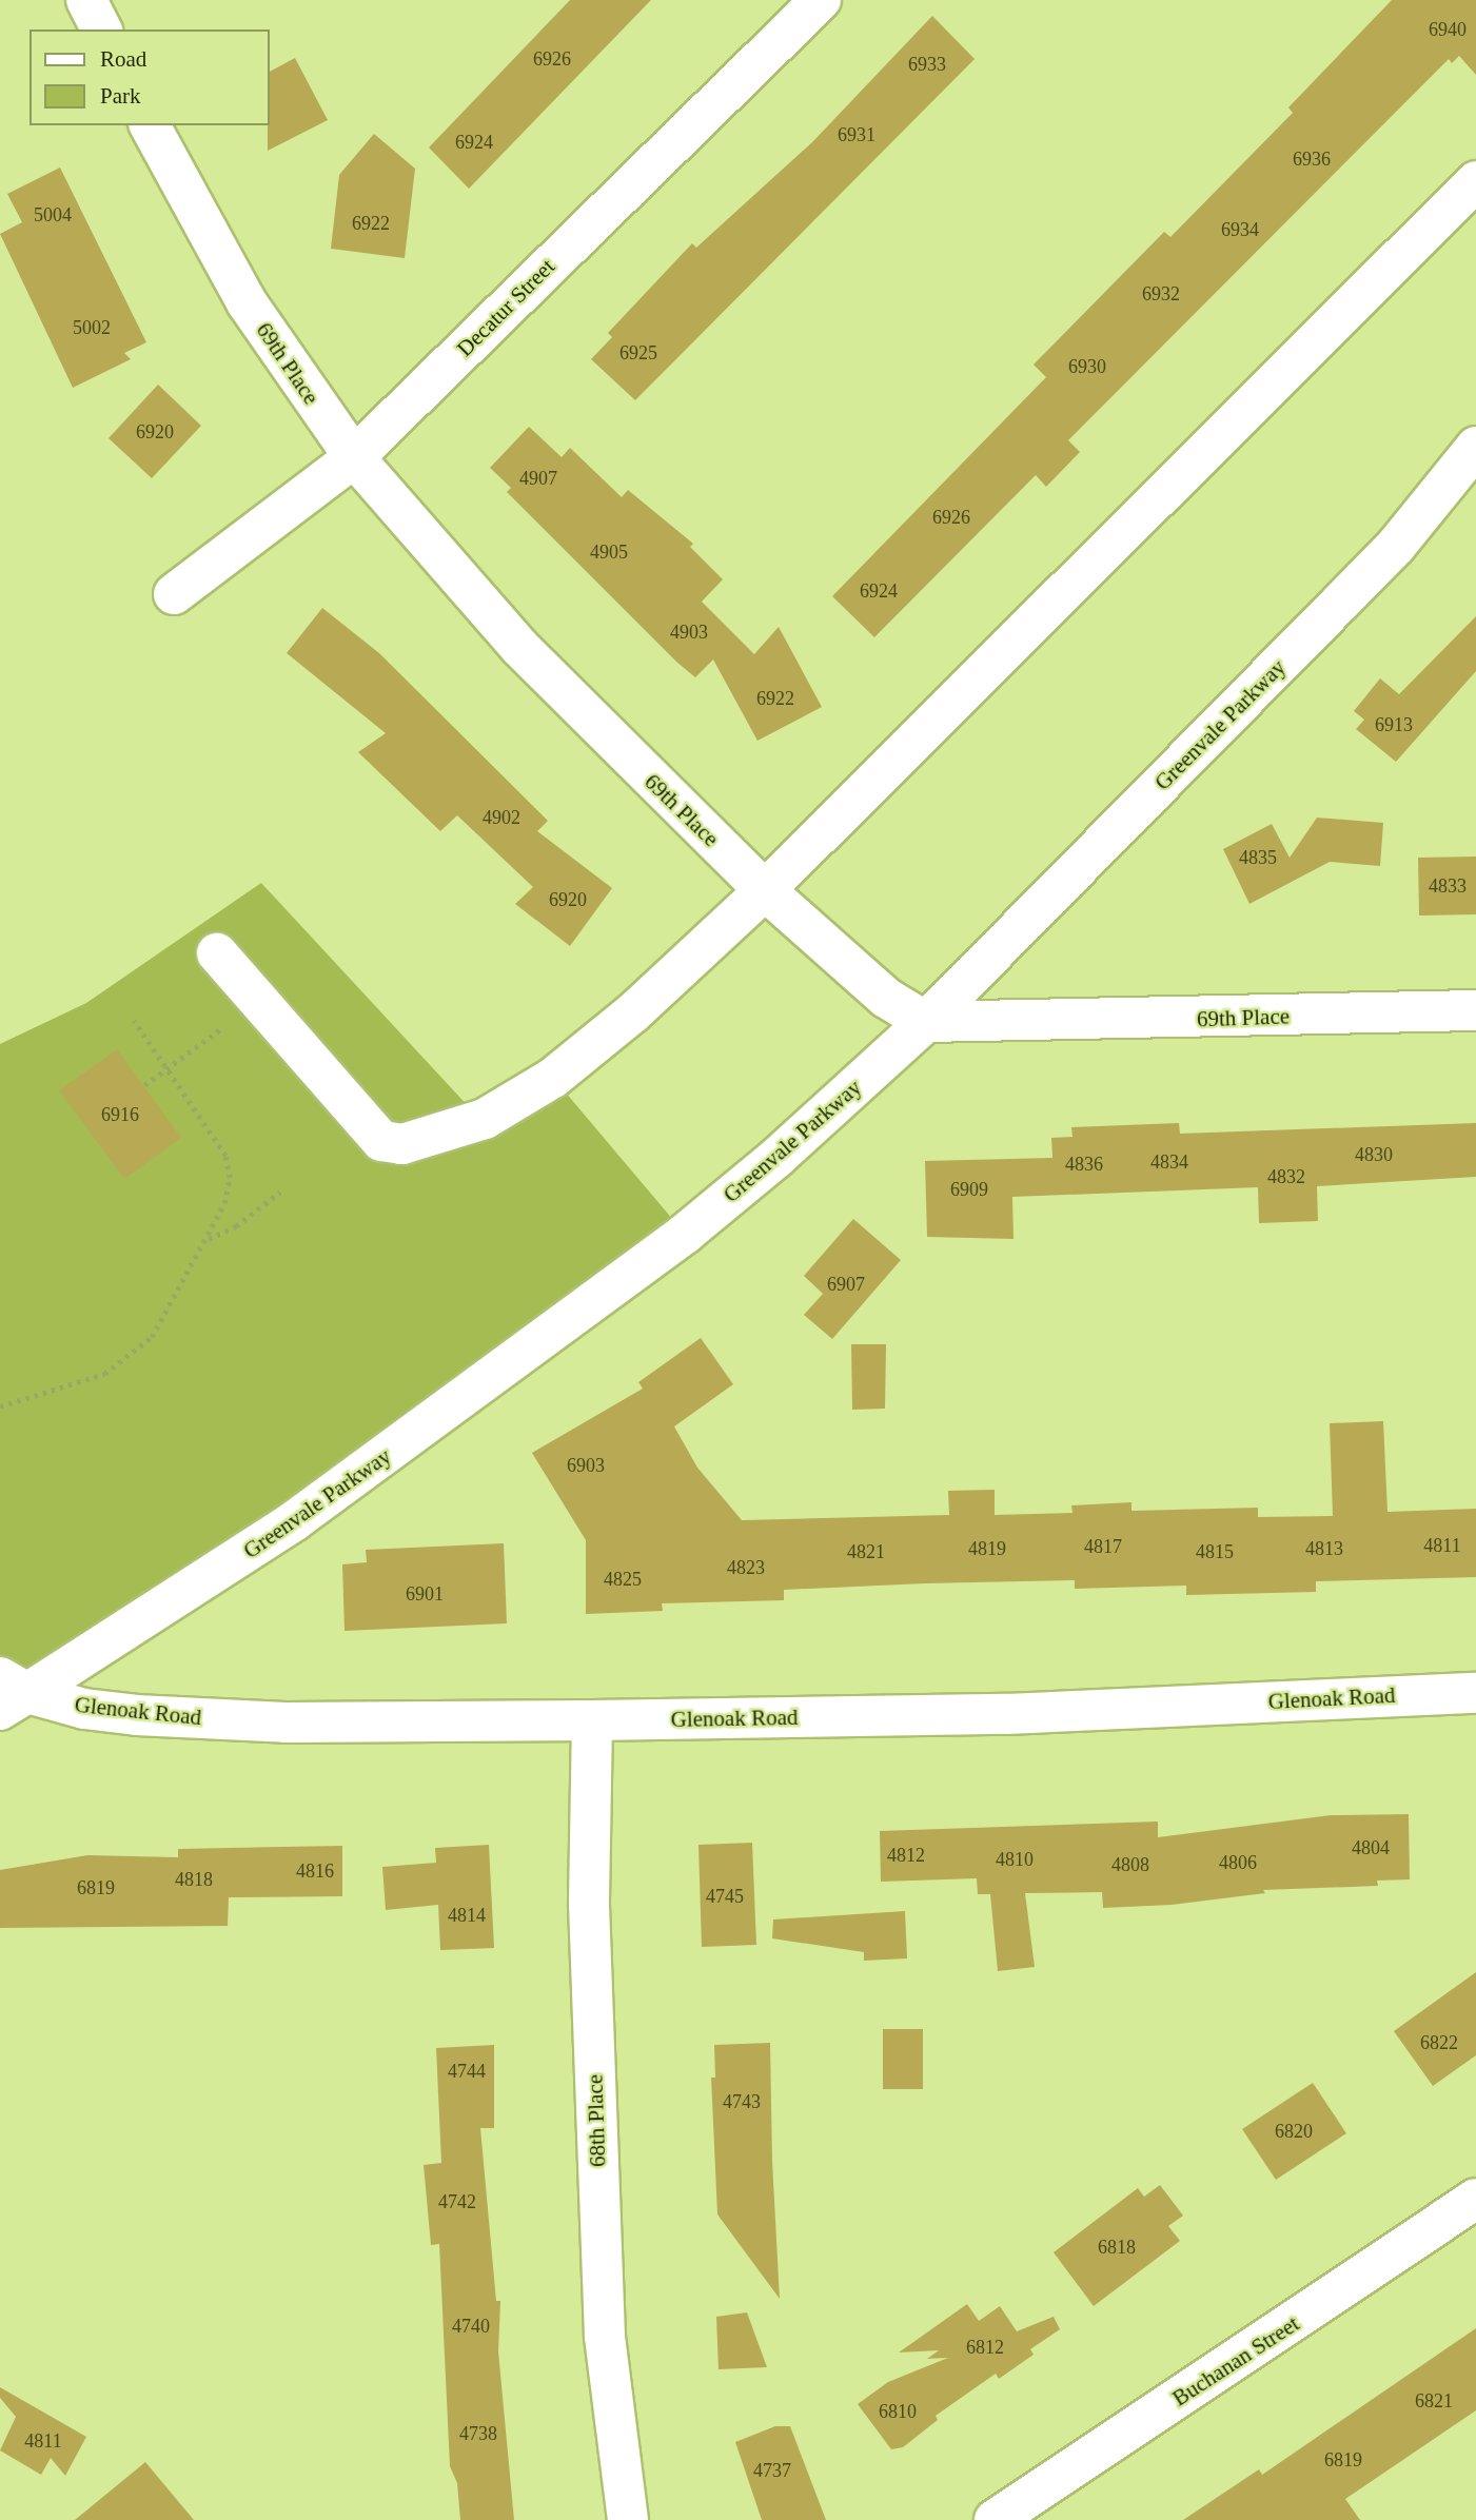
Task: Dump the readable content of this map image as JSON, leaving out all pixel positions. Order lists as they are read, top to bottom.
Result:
{
  "streets": {
    "street": [
      "Decatur Street",
      "69th Place",
      "Greenvale Parkway",
      "Glenoak Road",
      "68th Place",
      "Buchanan Street"
    ]
  },
  "crossings": [
    ["Decatur Street", "69th Place"],
    ["69th Place", "Greenvale Parkway"],
    ["Greenvale Parkway", "Glenoak Road"],
    ["Glenoak Road", "68th Place"]
  ],
  "house_numbers": [
    "6940",
    "6926",
    "6933",
    "6931",
    "6924",
    "6936",
    "5004",
    "6922",
    "6934",
    "6932",
    "5002",
    "6925",
    "6930",
    "6920",
    "4907",
    "6926",
    "4905",
    "6924",
    "4903",
    "6922",
    "6913",
    "4902",
    "4835",
    "4833",
    "6920",
    "6916",
    "4830",
    "4834",
    "4836",
    "4832",
    "6909",
    "6907",
    "6903",
    "4811",
    "4817",
    "4819",
    "4813",
    "4821",
    "4815",
    "4823",
    "4825",
    "6901",
    "4804",
    "4812",
    "4810",
    "4806",
    "4808",
    "4816",
    "4818",
    "6819",
    "4745",
    "4814",
    "6822",
    "4744",
    "4743",
    "6820",
    "4742",
    "6818",
    "4740",
    "6812",
    "6821",
    "6810",
    "4738",
    "4811",
    "6819",
    "4737"
  ],
  "legend": ["Road", "Park"]
}
